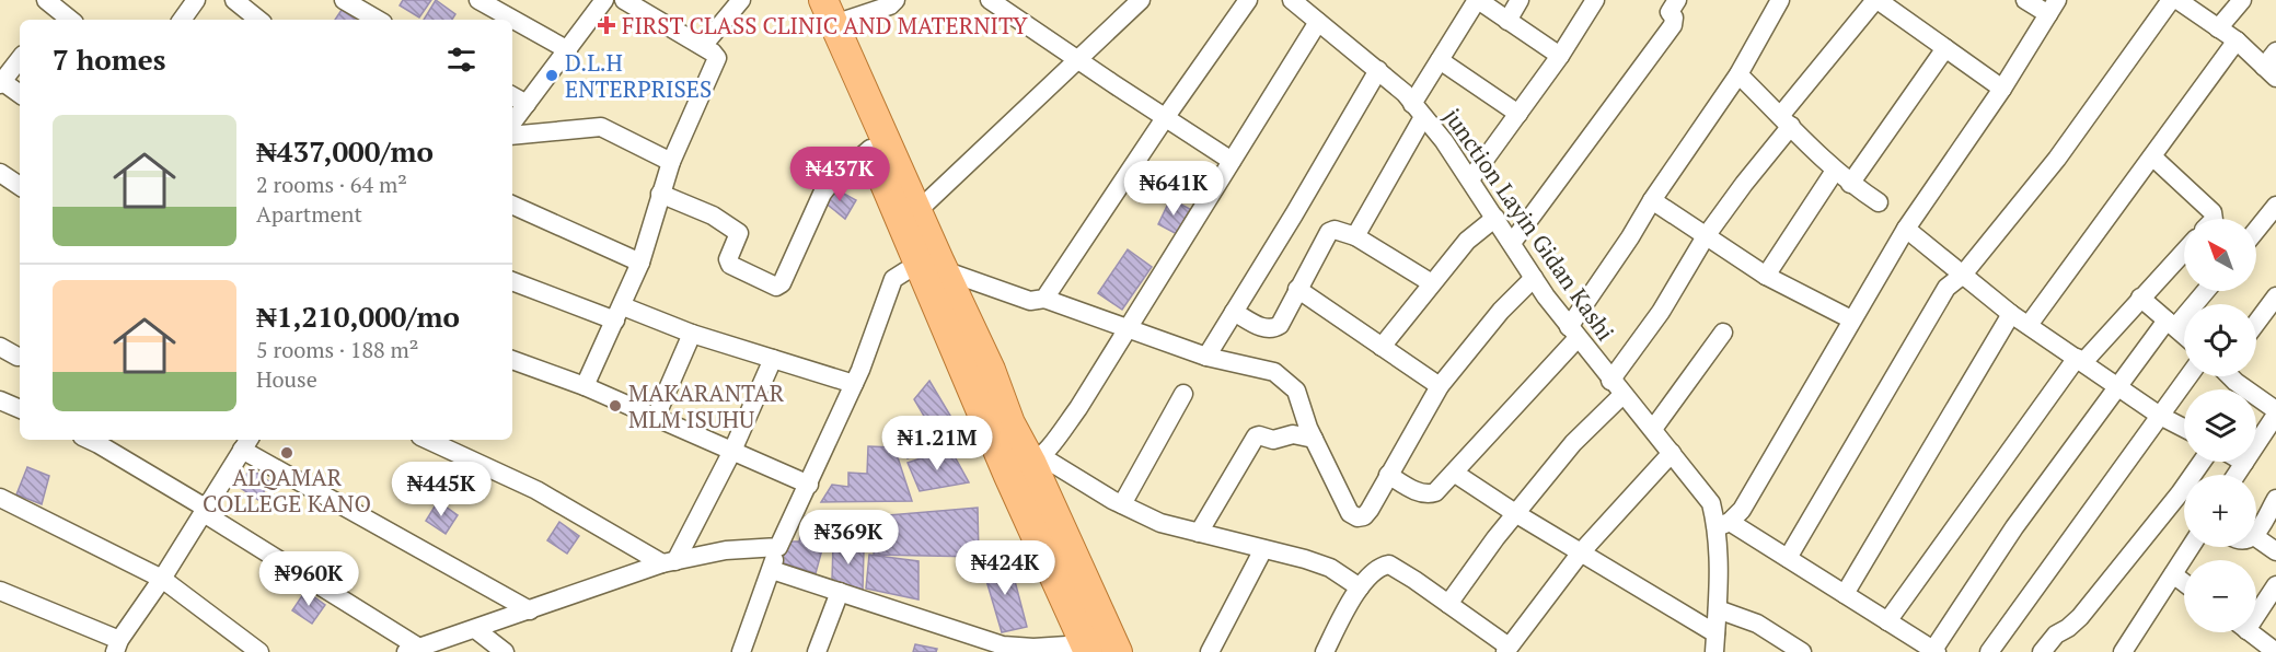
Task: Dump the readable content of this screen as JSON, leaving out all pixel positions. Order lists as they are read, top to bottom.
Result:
{
  "streets": {
    "street": ["junction Layin Gidan Kashi"]
  },
  "places": {
    "health": ["FIRST CLASS CLINIC AND MATERNITY"],
    "other": ["D.L.H ENTERPRISES", "MAKARANTAR MLM ISUHU", "ALQAMAR COLLEGE KANO"]
  },
  "north": "top left",
  "page": {
    "heading": "7 homes",
    "list": [
      {
        "name": "₦437,000/mo",
        "note": "2 rooms · 64 m² · Apartment"
      },
      {
        "name": "₦1,210,000/mo",
        "note": "5 rooms · 188 m² · House"
      }
    ],
    "price": [
      "₦437K",
      "₦641K",
      "₦1.21M",
      "₦445K",
      "₦369K",
      "₦424K",
      "₦960K"
    ],
    "map_buttons": ["+", "−"]
  }
}
